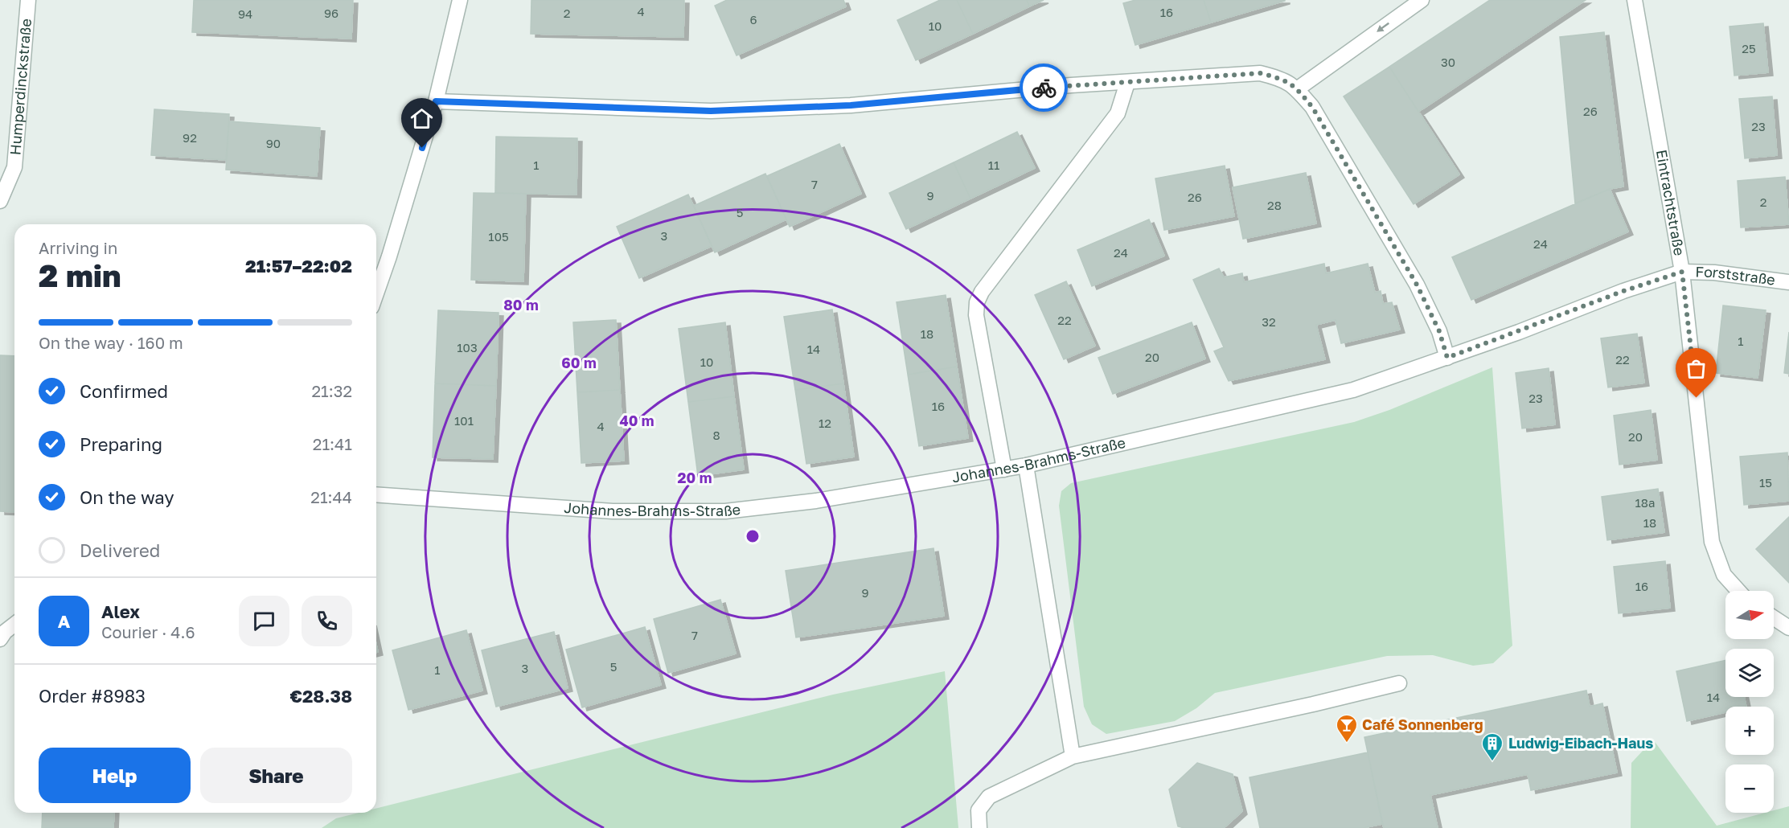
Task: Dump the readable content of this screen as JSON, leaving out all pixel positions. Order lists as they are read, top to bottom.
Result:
{
  "streets": {
    "street": [
      "Humperdinckstraße",
      "Eintrachtstraße",
      "Forststraße",
      "Johannes-Brahms-Straße"
    ]
  },
  "crossings": [
    ["Eintrachtstraße", "Forststraße"],
    ["Eintrachtstraße", "Johannes-Brahms-Straße"],
    ["Forststraße", "Johannes-Brahms-Straße"]
  ],
  "places": {
    "bar": ["Café Sonnenberg"],
    "building": ["Ludwig-Eibach-Haus"]
  },
  "house_numbers": [
    "4",
    "16",
    "96",
    "2",
    "94",
    "6",
    "10",
    "25",
    "30",
    "26",
    "23",
    "92",
    "90",
    "1",
    "11",
    "7",
    "9",
    "26",
    "2",
    "28",
    "5",
    "3",
    "105",
    "24",
    "24",
    "22",
    "32",
    "18",
    "1",
    "103",
    "14",
    "20",
    "22",
    "10",
    "23",
    "16",
    "101",
    "12",
    "4",
    "8",
    "20",
    "15",
    "18a",
    "18",
    "16",
    "9",
    "7",
    "5",
    "3",
    "1",
    "14"
  ],
  "north": "right",
  "page": {
    "heading": ["2 min", "Arriving in", "21:57–22:02"],
    "panel": [
      "Alex",
      "Courier · 4.6",
      "Order #8983",
      "€28.38"
    ],
    "bar": "On the way · 160 m",
    "list": [
      ["Confirmed", "21:32"],
      ["Preparing", "21:41"],
      ["On the way", "21:44"],
      "Delivered"
    ],
    "map_buttons": ["+", "−"],
    "round": "A",
    "buttons": ["Help", "Share"]
  },
  "rings": [
    "80 m",
    "60 m",
    "40 m",
    "20 m"
  ]
}
